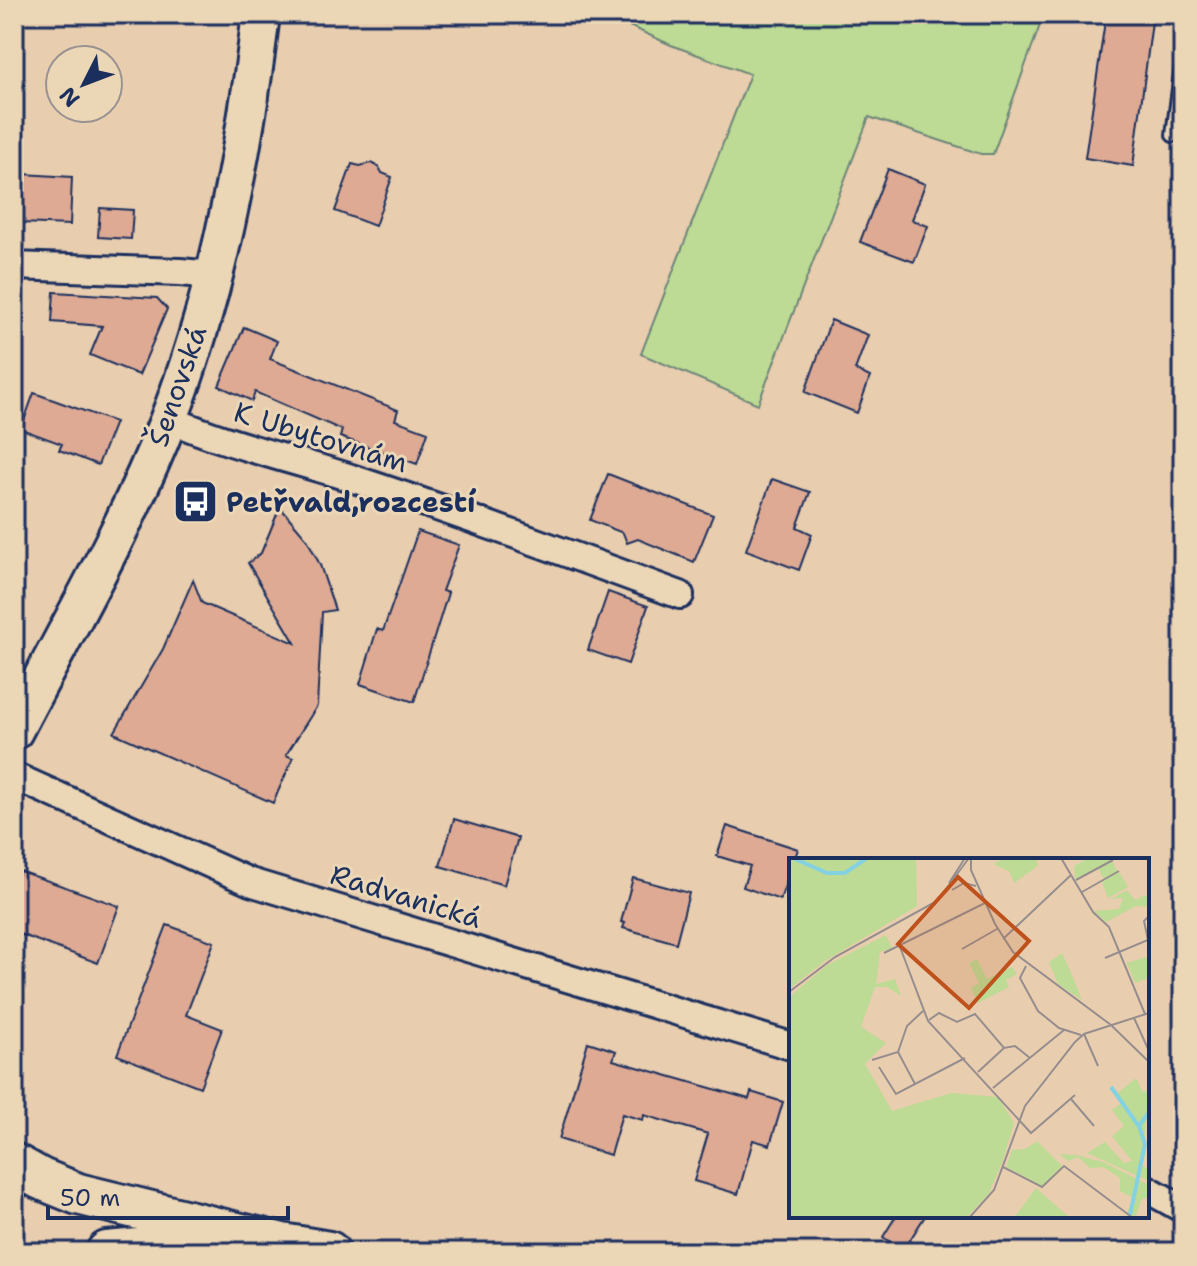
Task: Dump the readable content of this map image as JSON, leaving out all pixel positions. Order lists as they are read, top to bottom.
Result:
{
  "streets": {
    "main road": ["Šenovská"],
    "street": ["K Ubytovnám", "Radvanická"]
  },
  "crossings": [
    ["Šenovská", "K Ubytovnám"]
  ],
  "places": {
    "bus stop": ["Petřvald,rozcestí"]
  },
  "scale_bar": "50 m",
  "north": "bottom left"
}
